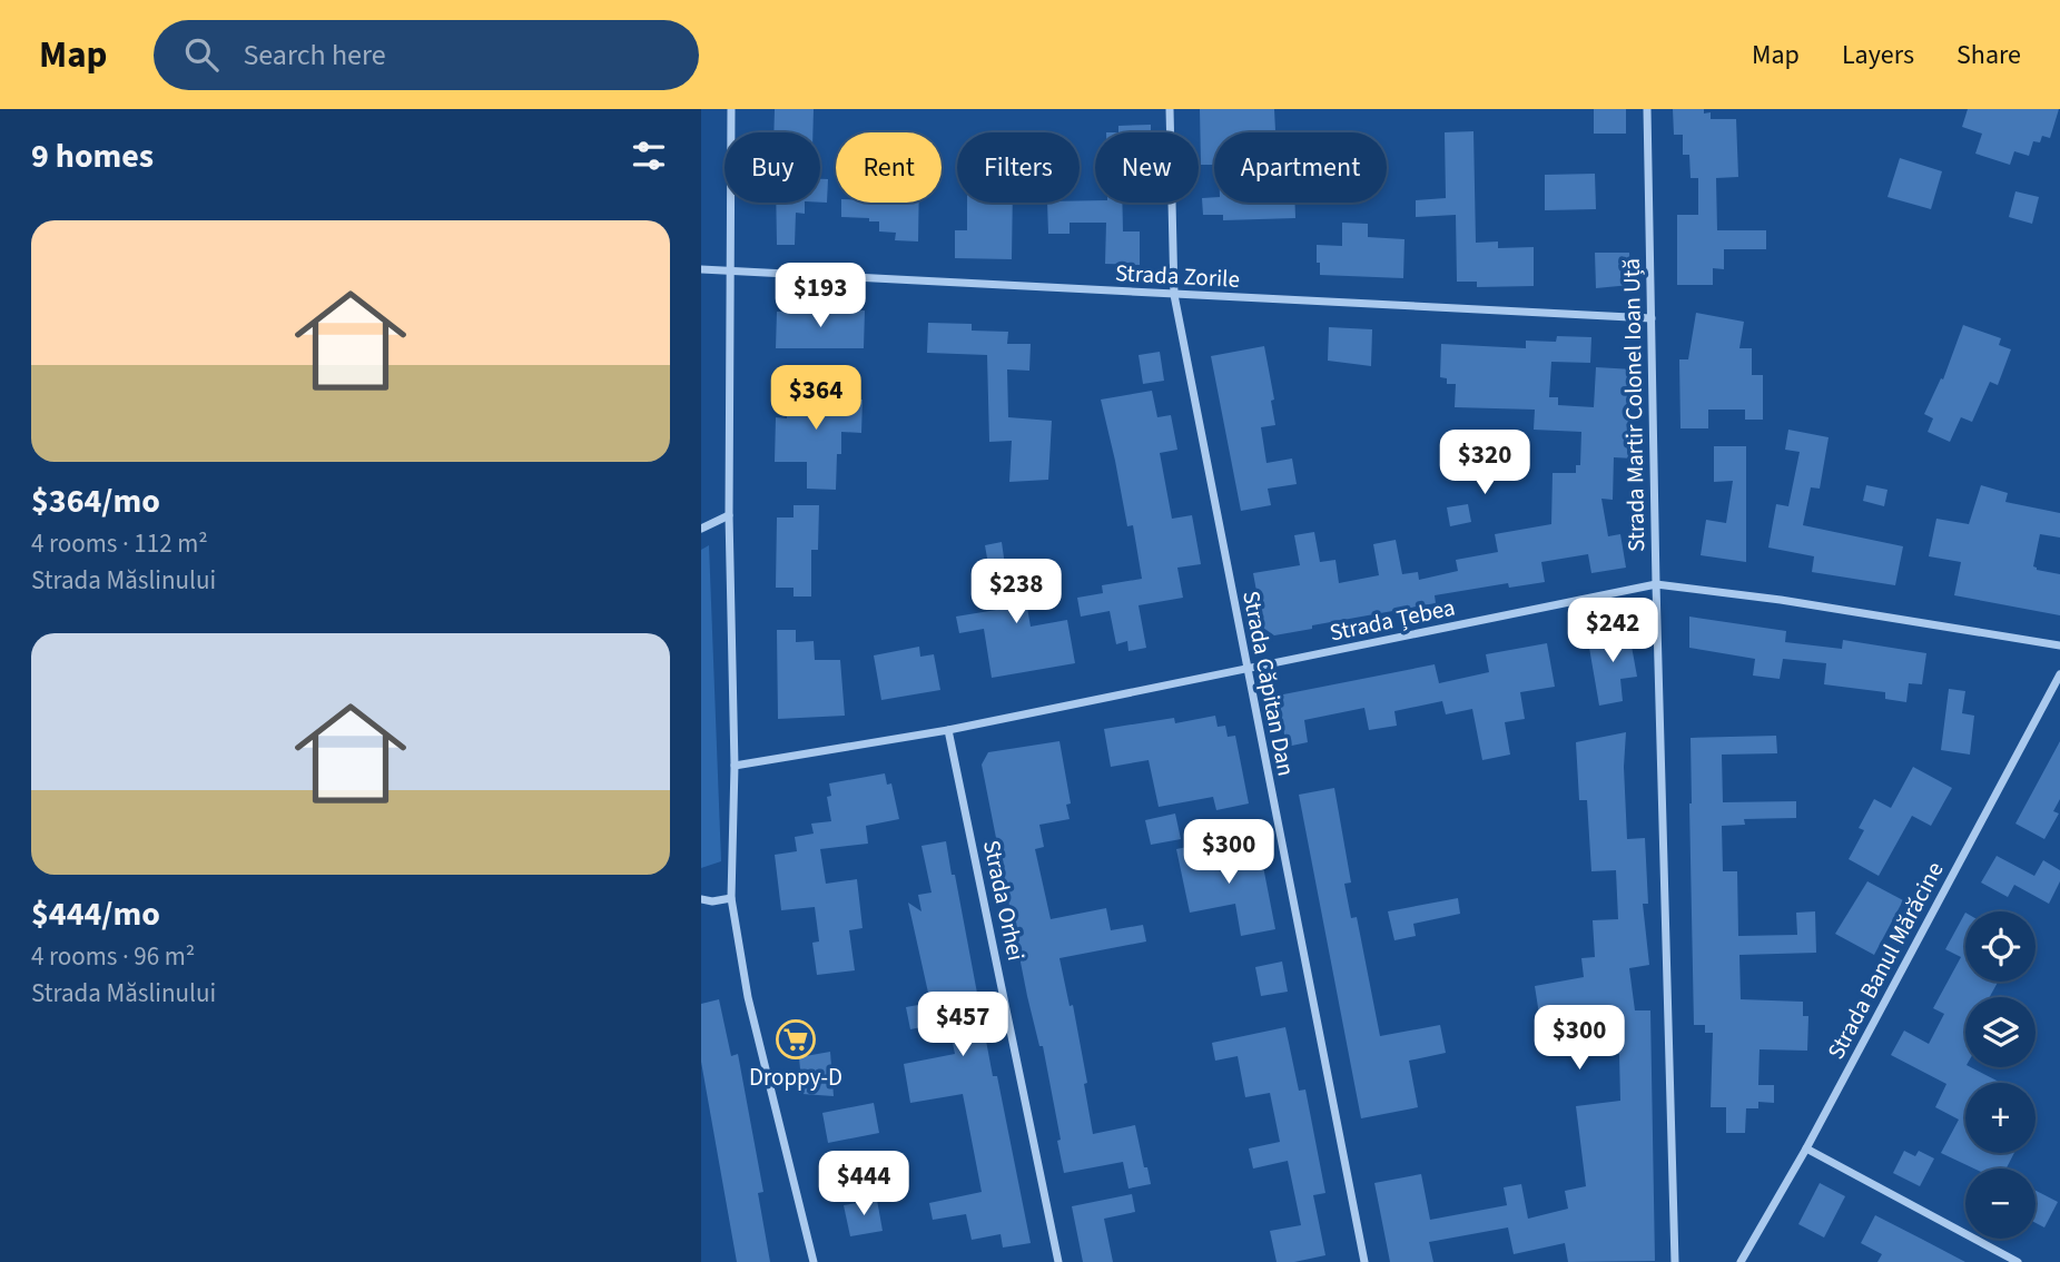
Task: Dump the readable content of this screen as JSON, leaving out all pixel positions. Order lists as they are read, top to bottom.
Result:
{
  "streets": {
    "street": [
      "Strada Zorile",
      "Strada Martir Colonel Ioan Uță",
      "Strada Țebea",
      "Strada Căpitan Dan",
      "Strada Orhei",
      "Strada Banul Mărăcine"
    ]
  },
  "crossings": [
    ["Strada Zorile", "Strada Martir Colonel Ioan Uță"],
    ["Strada Zorile", "Strada Căpitan Dan"],
    ["Strada Martir Colonel Ioan Uță", "Strada Țebea"],
    ["Strada Țebea", "Strada Căpitan Dan"],
    ["Strada Țebea", "Strada Orhei"]
  ],
  "places": {
    "supermarket": ["Droppy-D"]
  },
  "page": {
    "header": "Map",
    "search": "Search here",
    "nav": ["Map", "Layers", "Share"],
    "heading": "9 homes",
    "chip": [
      "Buy",
      "Rent",
      "Filters",
      "New",
      "Apartment"
    ],
    "list": [
      {
        "name": "$364/mo",
        "note": "4 rooms · 112 m² · Strada Măslinului"
      },
      {
        "name": "$444/mo",
        "note": "4 rooms · 96 m² · Strada Măslinului"
      }
    ],
    "price": [
      "$193",
      "$364",
      "$320",
      "$238",
      "$242",
      "$300",
      "$457",
      "$300",
      "$444"
    ],
    "map_buttons": ["+", "−"]
  }
}
